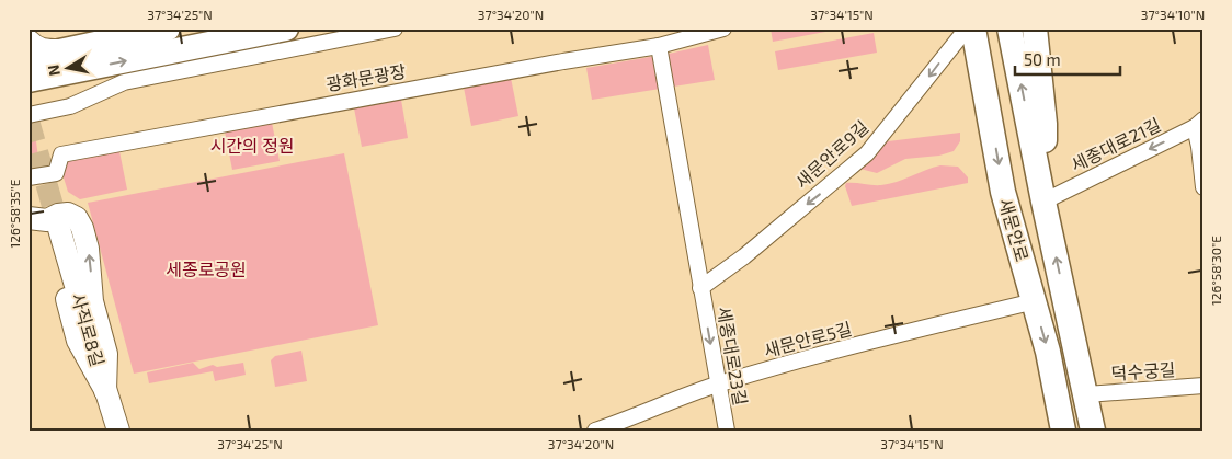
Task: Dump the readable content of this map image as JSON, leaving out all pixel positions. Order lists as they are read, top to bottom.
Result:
{
  "streets": {
    "main road": ["새문안로"],
    "street": [
      "광화문광장",
      "세종대로21길",
      "새문안로9길",
      "사직로8길",
      "새문안로5길",
      "세종대로23길",
      "덕수궁길"
    ]
  },
  "crossings": [
    ["광화문광장", "세종대로23길"],
    ["세종대로21길", "새문안로"],
    ["새문안로9길", "세종대로23길"],
    ["새문안로", "새문안로5길"],
    ["새문안로", "덕수궁길"],
    ["새문안로5길", "세종대로23길"]
  ],
  "one_way": ["세종대로21길", "새문안로9길"],
  "parks": ["시간의 정원", "세종로공원"],
  "scale_bar": "50 m",
  "north": "left",
  "coordinates": [
    "37°34'25\"N",
    "37°34'20\"N",
    "37°34'15\"N",
    "37°34'10\"N",
    "126°58'35\"E",
    "126°58'30\"E"
  ]
}
